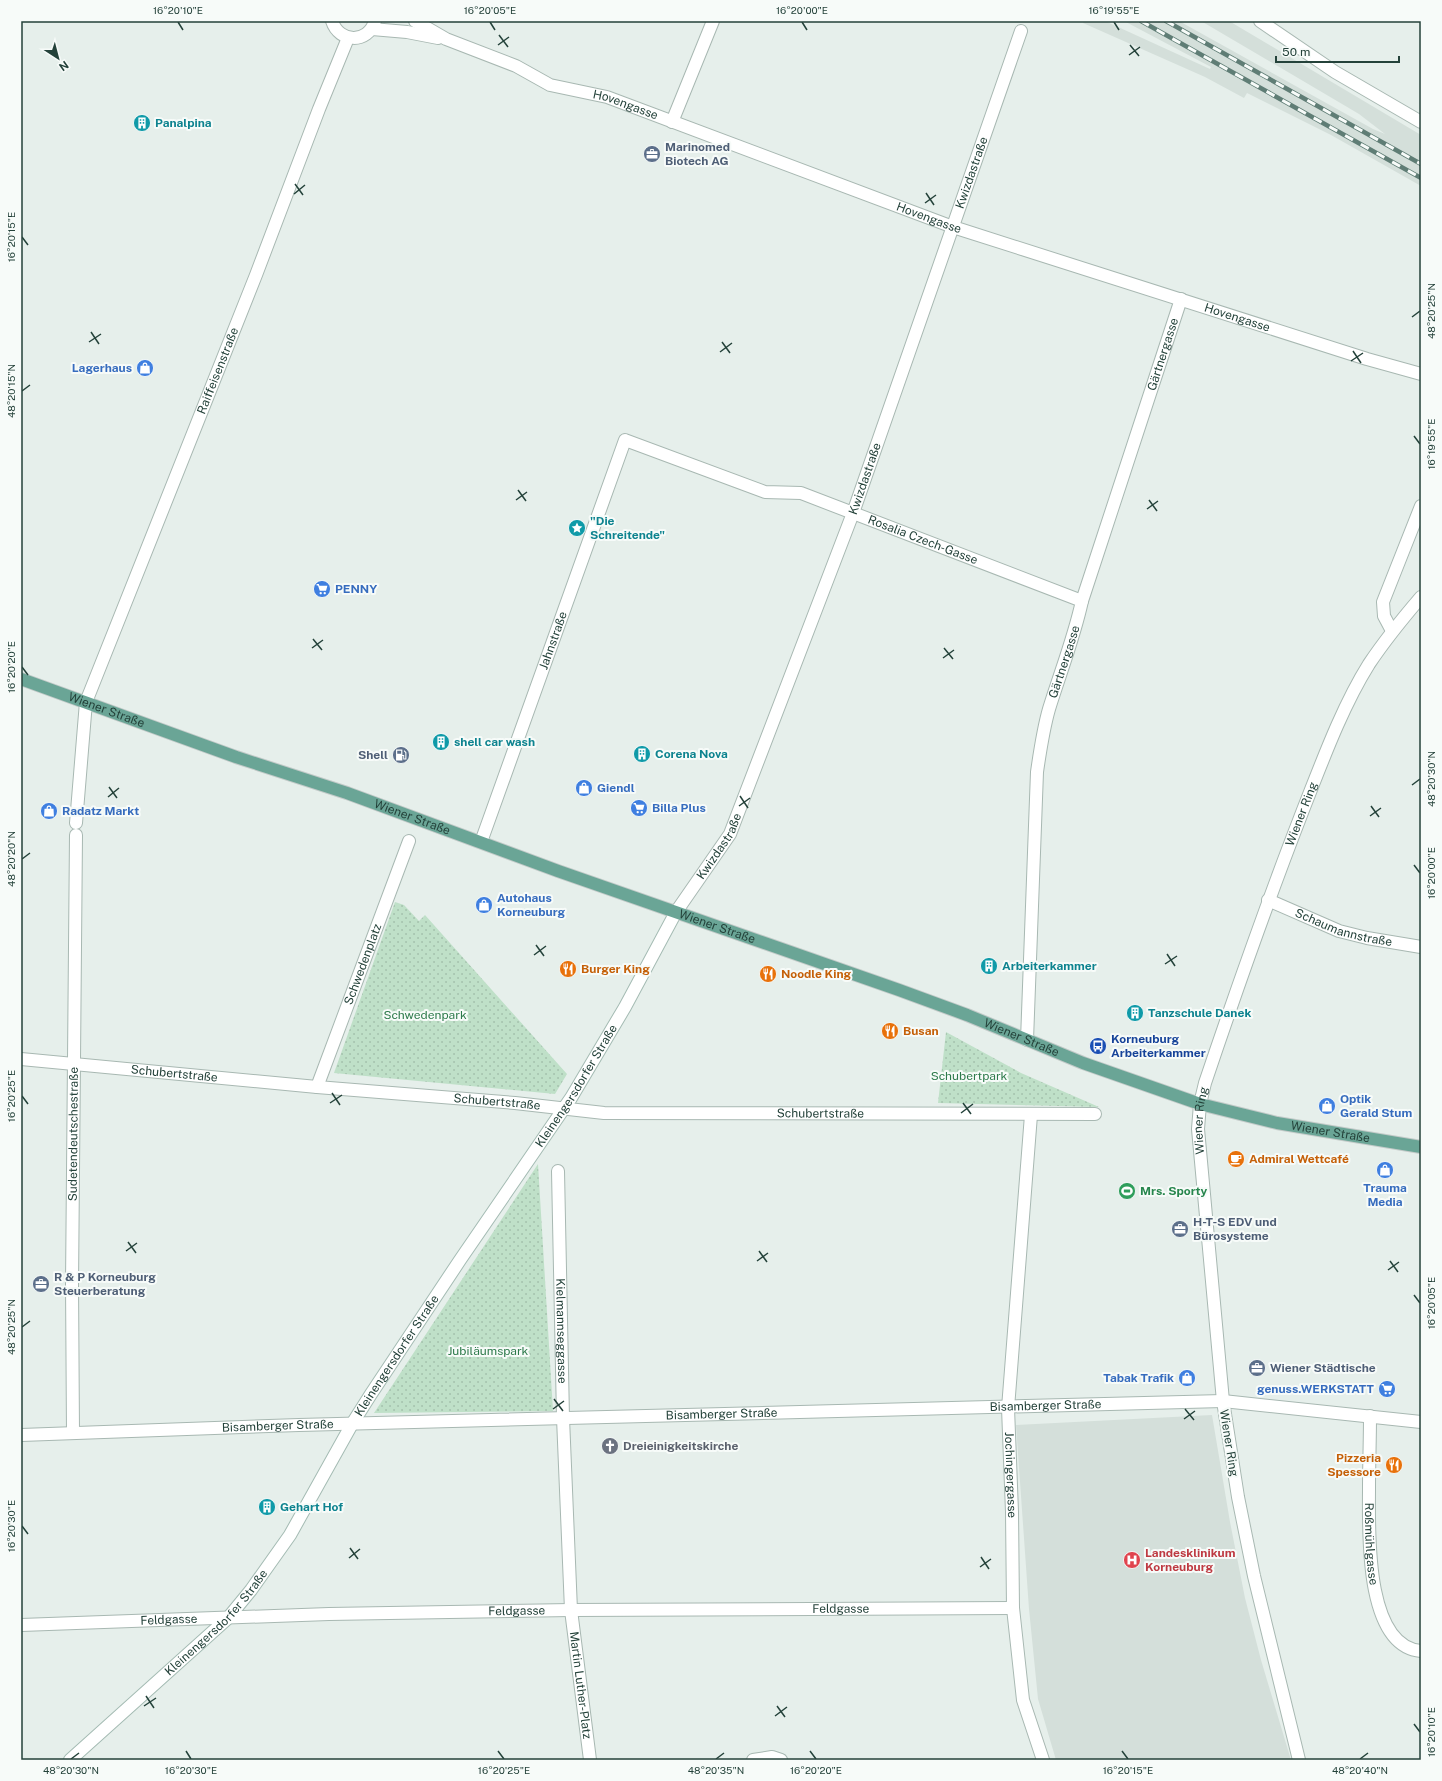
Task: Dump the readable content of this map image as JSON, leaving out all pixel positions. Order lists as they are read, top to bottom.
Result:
{
  "streets": {
    "main road": ["Wiener Straße"],
    "street": [
      "Hovengasse",
      "Kwizdastraße",
      "Gärtnergasse",
      "Raiffeisenstraße",
      "Rosalia Czech-Gasse",
      "Jahnstraße",
      "Wiener Ring",
      "Schaumannstraße",
      "Schwedenplatz",
      "Schubertstraße",
      "Kleinengersdorfer Straße",
      "Sudetendeutschestraße",
      "Kielmannseggasse",
      "Bisamberger Straße",
      "Jochingergasse",
      "Roßmühlgasse",
      "Feldgasse",
      "Martin Luther-Platz"
    ]
  },
  "crossings": [
    ["Hovengasse", "Kwizdastraße"],
    ["Hovengasse", "Gärtnergasse"],
    ["Kwizdastraße", "Rosalia Czech-Gasse"],
    ["Kwizdastraße", "Wiener Straße"],
    ["Kwizdastraße", "Kleinengersdorfer Straße"],
    ["Gärtnergasse", "Rosalia Czech-Gasse"],
    ["Gärtnergasse", "Wiener Straße"],
    ["Raiffeisenstraße", "Wiener Straße"],
    ["Raiffeisenstraße", "Sudetendeutschestraße"],
    ["Rosalia Czech-Gasse", "Jahnstraße"],
    ["Jahnstraße", "Wiener Straße"],
    ["Wiener Straße", "Wiener Ring"],
    ["Wiener Straße", "Kleinengersdorfer Straße"],
    ["Wiener Straße", "Sudetendeutschestraße"],
    ["Wiener Ring", "Schaumannstraße"],
    ["Wiener Ring", "Bisamberger Straße"],
    ["Schwedenplatz", "Schubertstraße"],
    ["Schubertstraße", "Kleinengersdorfer Straße"],
    ["Schubertstraße", "Sudetendeutschestraße"],
    ["Schubertstraße", "Jochingergasse"],
    ["Kleinengersdorfer Straße", "Bisamberger Straße"],
    ["Kleinengersdorfer Straße", "Feldgasse"],
    ["Sudetendeutschestraße", "Bisamberger Straße"],
    ["Kielmannseggasse", "Bisamberger Straße"],
    ["Kielmannseggasse", "Feldgasse"],
    ["Kielmannseggasse", "Martin Luther-Platz"],
    ["Bisamberger Straße", "Jochingergasse"],
    ["Bisamberger Straße", "Roßmühlgasse"],
    ["Jochingergasse", "Feldgasse"],
    ["Feldgasse", "Martin Luther-Platz"]
  ],
  "parks": ["Schwedenpark", "Schubertpark", "Jubiläumspark"],
  "places": {
    "building": [
      "Panalpina",
      "shell car wash",
      "Corena Nova",
      "Arbeiterkammer",
      "Tanzschule Danek",
      "Gehart Hof"
    ],
    "office": [
      "Marinomed Biotech AG",
      "H-T-S EDV und Bürosysteme",
      "R & P Korneuburg Steuerberatung",
      "Wiener Städtische"
    ],
    "shop": [
      "Lagerhaus",
      "Giendl",
      "Radatz Markt",
      "Autohaus Korneuburg",
      "Optik Gerald Stum",
      "Trauma Media",
      "Tabak Trafik"
    ],
    "place": ["\"Die Schreitende\""],
    "supermarket": ["PENNY", "Billa Plus", "genuss.WERKSTATT"],
    "fuel station": ["Shell"],
    "restaurant": [
      "Burger King",
      "Noodle King",
      "Busan",
      "Pizzeria Spessore"
    ],
    "bus stop": ["Korneuburg Arbeiterkammer"],
    "cafe": ["Admiral Wettcafé"],
    "sports": ["Mrs. Sporty"],
    "church": ["Dreieinigkeitskirche"],
    "hospital": ["Landesklinikum Korneuburg"]
  },
  "scale_bar": "50 m",
  "north": "bottom right",
  "coordinates": [
    "16°20'10\"E",
    "16°20'05\"E",
    "16°20'00\"E",
    "16°19'55\"E",
    "16°20'15\"E",
    "48°20'25\"N",
    "48°20'15\"N",
    "16°20'20\"E",
    "48°20'30\"N",
    "48°20'20\"N",
    "16°20'25\"E",
    "16°20'30\"E",
    "48°20'35\"N",
    "48°20'40\"N"
  ]
}
